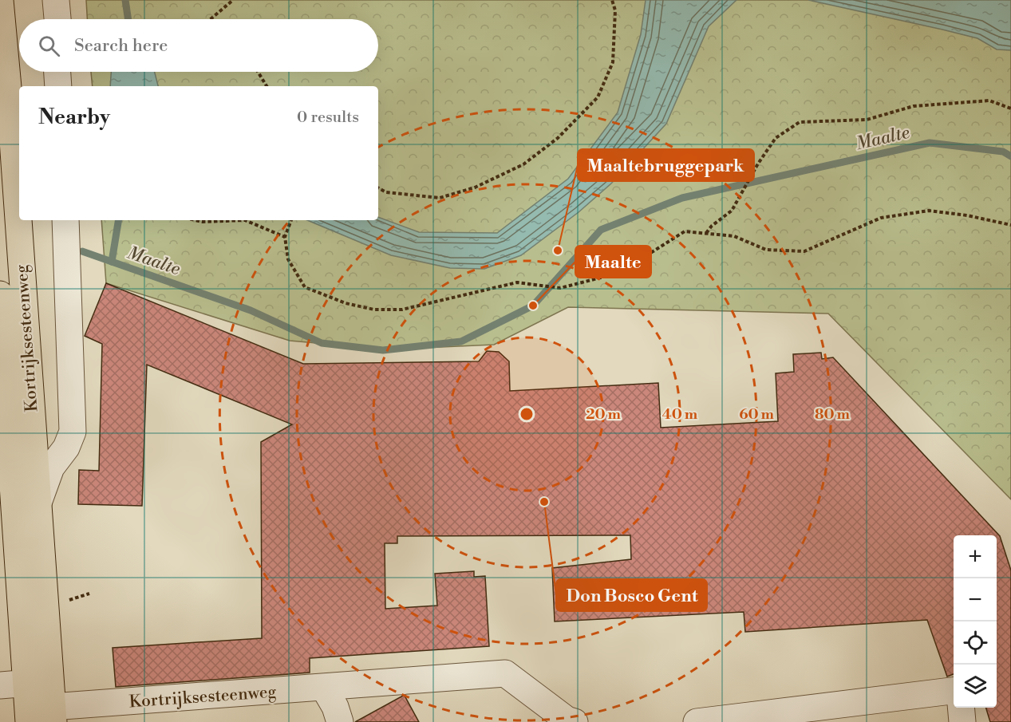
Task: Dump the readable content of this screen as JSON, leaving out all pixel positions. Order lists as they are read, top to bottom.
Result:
{
  "streets": {
    "main road": ["Kortrijksesteenweg"]
  },
  "water": ["Maalte"],
  "places": ["Maaltebruggepark", "Maalte", "Don Bosco Gent"],
  "page": {
    "search": "Search here",
    "heading": ["Nearby", "0 results"],
    "map_buttons": ["+", "−"]
  },
  "rings": [
    "20 m",
    "40 m",
    "60 m",
    "80 m"
  ]
}
